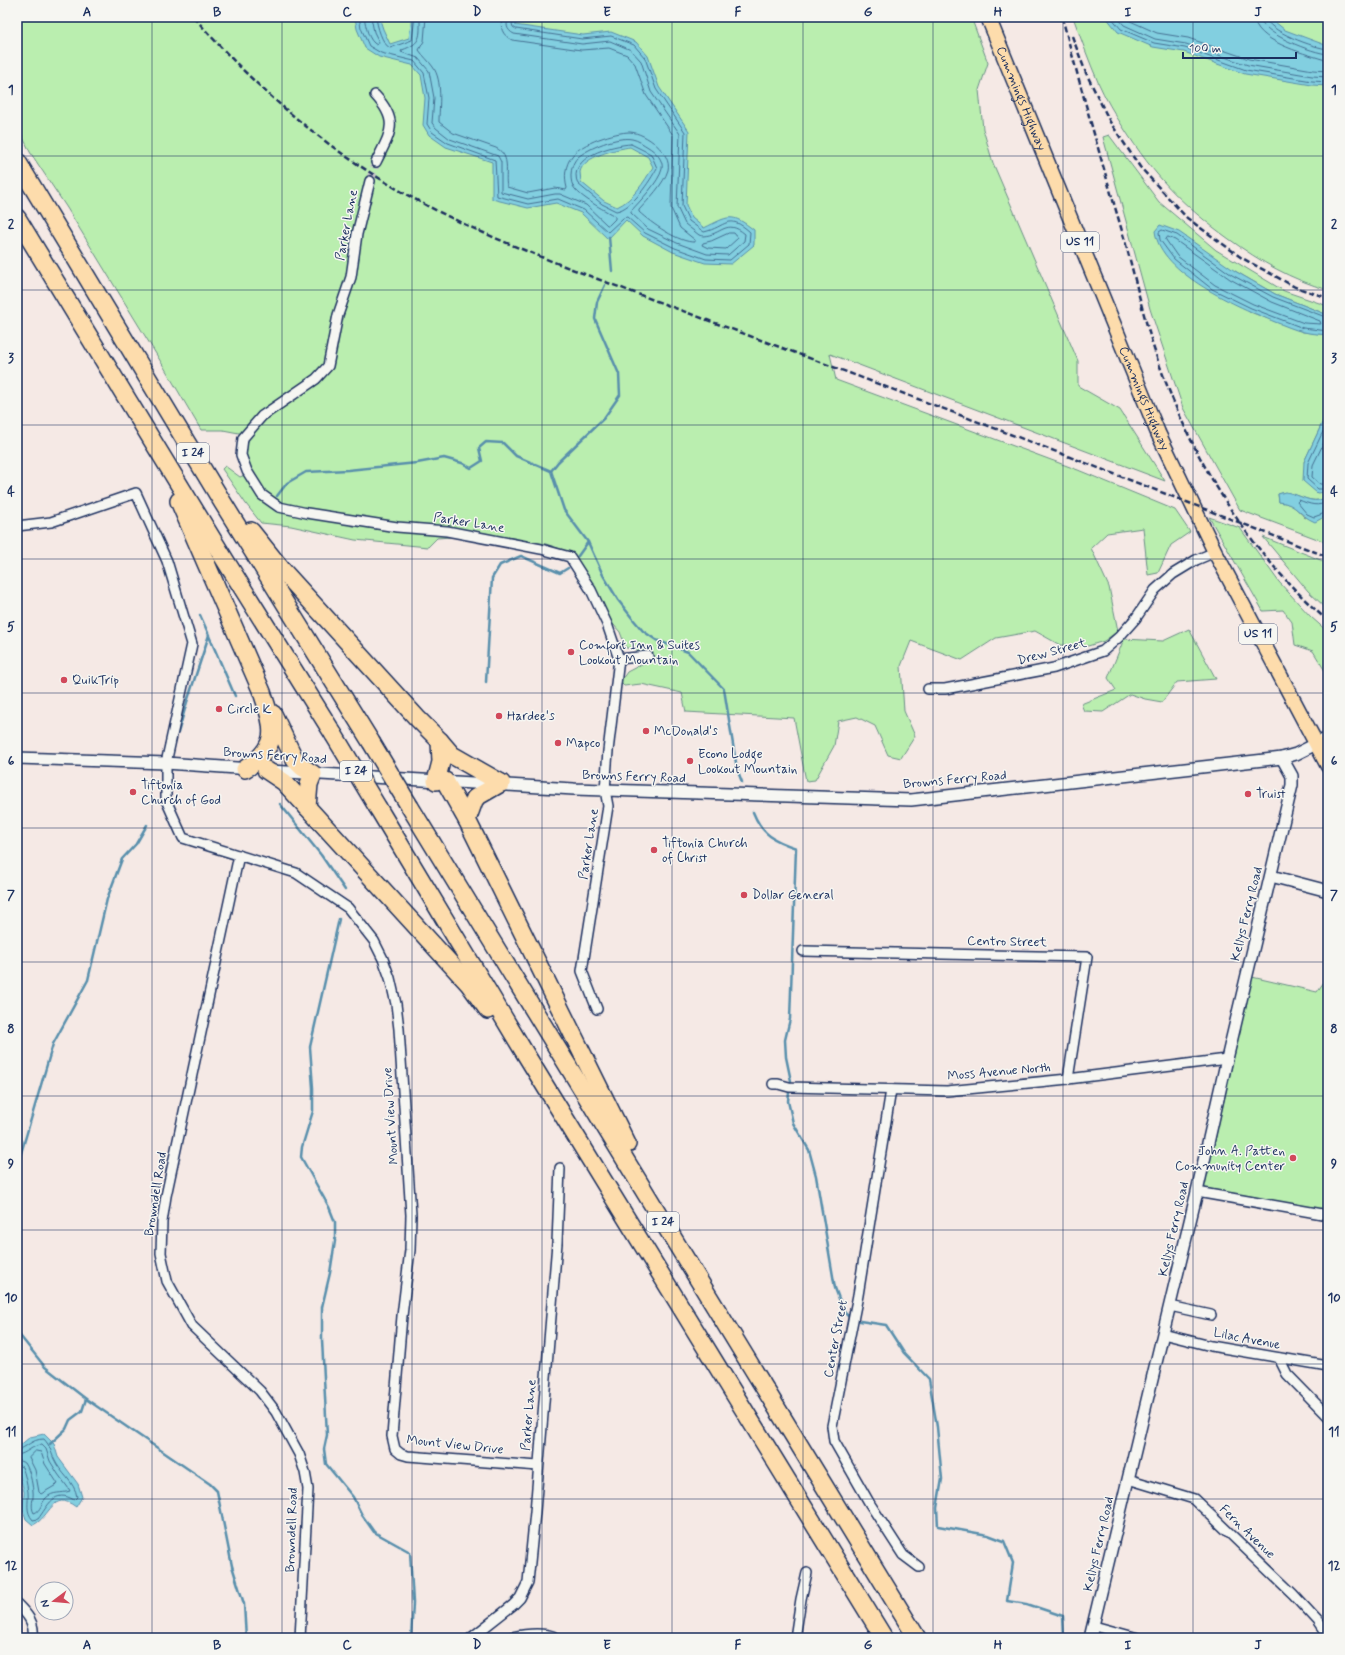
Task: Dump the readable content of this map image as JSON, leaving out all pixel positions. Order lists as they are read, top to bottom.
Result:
{
  "streets": {
    "highway": ["I 24"],
    "main road": ["Cummings Highway", "US 11"],
    "street": [
      "Parker Lane",
      "Drew Street",
      "Browns Ferry Road",
      "Kellys Ferry Road",
      "Centro Street",
      "Moss Avenue North",
      "Mount View Drive",
      "Browndell Road",
      "Center Street",
      "Lilac Avenue",
      "Fern Avenue"
    ]
  },
  "crossings": [
    ["Cummings Highway", "Drew Street"],
    ["Cummings Highway", "Browns Ferry Road"],
    ["Parker Lane", "Browns Ferry Road"],
    ["Parker Lane", "Mount View Drive"],
    ["Browns Ferry Road", "Kellys Ferry Road"],
    ["Browns Ferry Road", "Mount View Drive"],
    ["Kellys Ferry Road", "Moss Avenue North"],
    ["Kellys Ferry Road", "Lilac Avenue"],
    ["Kellys Ferry Road", "Fern Avenue"],
    ["Centro Street", "Moss Avenue North"],
    ["Moss Avenue North", "Center Street"],
    ["Mount View Drive", "Browndell Road"]
  ],
  "places": [
    "Comfort Inn & Suites Lookout Mountain",
    "QuikTrip",
    "Circle K",
    "Hardee's",
    "McDonald's",
    "Mapco",
    "Econo Lodge Lookout Mountain",
    "Tiftonia Church of God",
    "Truist",
    "Tiftonia Church of Christ",
    "Dollar General",
    "John A. Patten Community Center"
  ],
  "scale_bar": "100 m",
  "north": "left",
  "grid": {
    "columns": [
      "A",
      "B",
      "C",
      "D",
      "E",
      "F",
      "G",
      "H",
      "I",
      "J"
    ],
    "rows": [
      "1",
      "2",
      "3",
      "4",
      "5",
      "6",
      "7",
      "8",
      "9",
      "10",
      "11",
      "12"
    ]
  }
}
